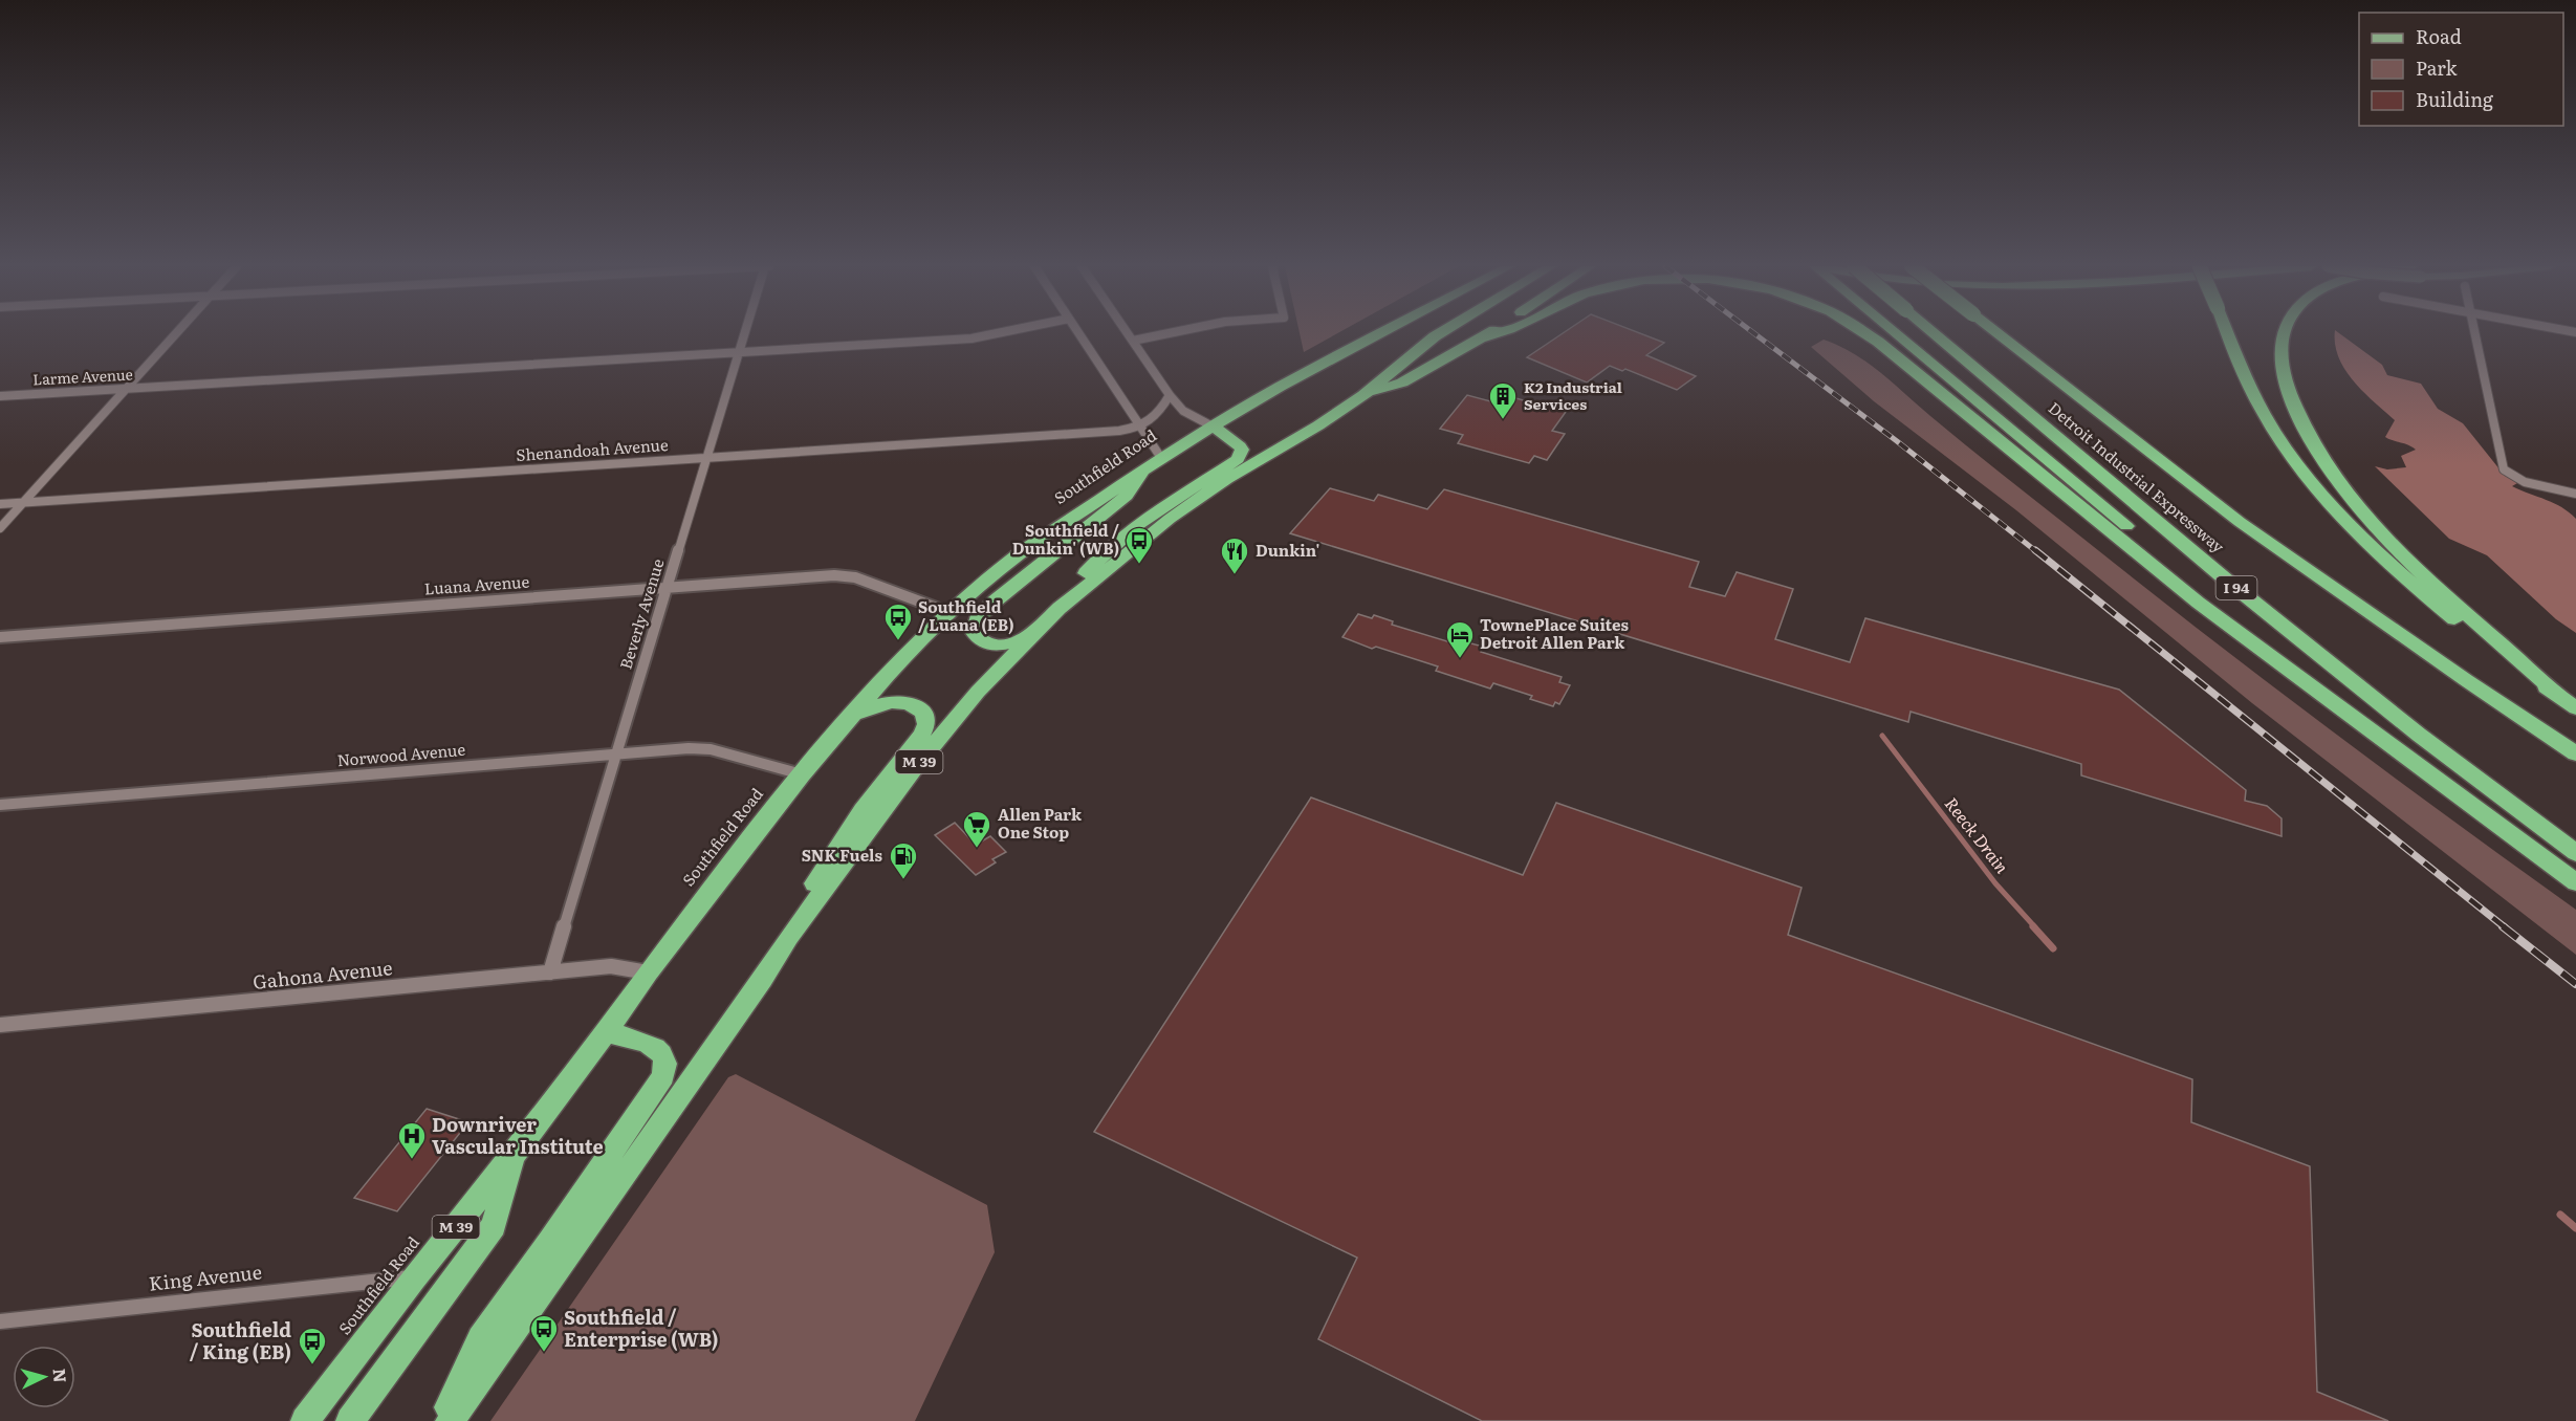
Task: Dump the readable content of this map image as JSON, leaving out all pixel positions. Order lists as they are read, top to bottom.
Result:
{
  "streets": {
    "highway": [
      "Southfield Road",
      "Detroit Industrial Expressway",
      "I 94",
      "M 39"
    ],
    "street": [
      "Larme Avenue",
      "Shenandoah Avenue",
      "Luana Avenue",
      "Beverly Avenue",
      "Norwood Avenue",
      "Gahona Avenue",
      "King Avenue"
    ]
  },
  "crossings": [
    ["Larme Avenue", "Beverly Avenue"],
    ["Shenandoah Avenue", "Beverly Avenue"],
    ["Southfield Road", "Luana Avenue"],
    ["Southfield Road", "Norwood Avenue"],
    ["Southfield Road", "M 39"],
    ["Southfield Road", "Gahona Avenue"],
    ["Southfield Road", "King Avenue"],
    ["Luana Avenue", "Beverly Avenue"],
    ["Beverly Avenue", "Norwood Avenue"],
    ["Beverly Avenue", "Gahona Avenue"]
  ],
  "water": ["Reeck Drain"],
  "places": {
    "building": ["K2 Industrial Services"],
    "bus stop": [
      "Southfield / Dunkin' (WB)",
      "Southfield / Luana (EB)",
      "Southfield / Enterprise (WB)",
      "Southfield / King (EB)"
    ],
    "restaurant": ["Dunkin'"],
    "hotel": ["TownePlace Suites Detroit Allen Park"],
    "supermarket": ["Allen Park One Stop"],
    "fuel station": ["SNK Fuels"],
    "hospital": ["Downriver Vascular Institute"]
  },
  "legend": ["Road", "Park", "Building"],
  "north": "right"
}
